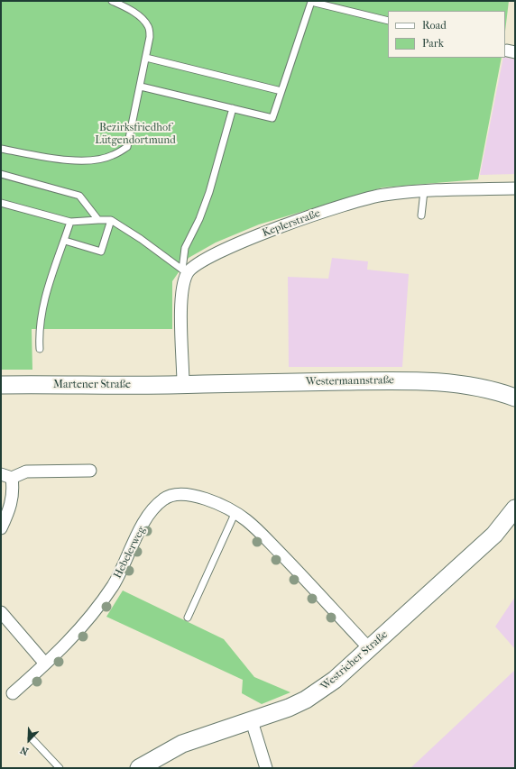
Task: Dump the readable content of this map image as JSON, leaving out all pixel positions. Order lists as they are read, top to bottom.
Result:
{
  "streets": {
    "street": [
      "Keplerstraße",
      "Westermannstraße",
      "Martener Straße",
      "Hebelerweg",
      "Westricher Straße"
    ]
  },
  "crossings": [
    ["Keplerstraße", "Westermannstraße"],
    ["Keplerstraße", "Martener Straße"],
    ["Westermannstraße", "Martener Straße"],
    ["Hebelerweg", "Westricher Straße"]
  ],
  "parks": ["Bezirksfriedhof Lütgendortmund"],
  "legend": ["Road", "Park"],
  "north": "bottom left"
}
